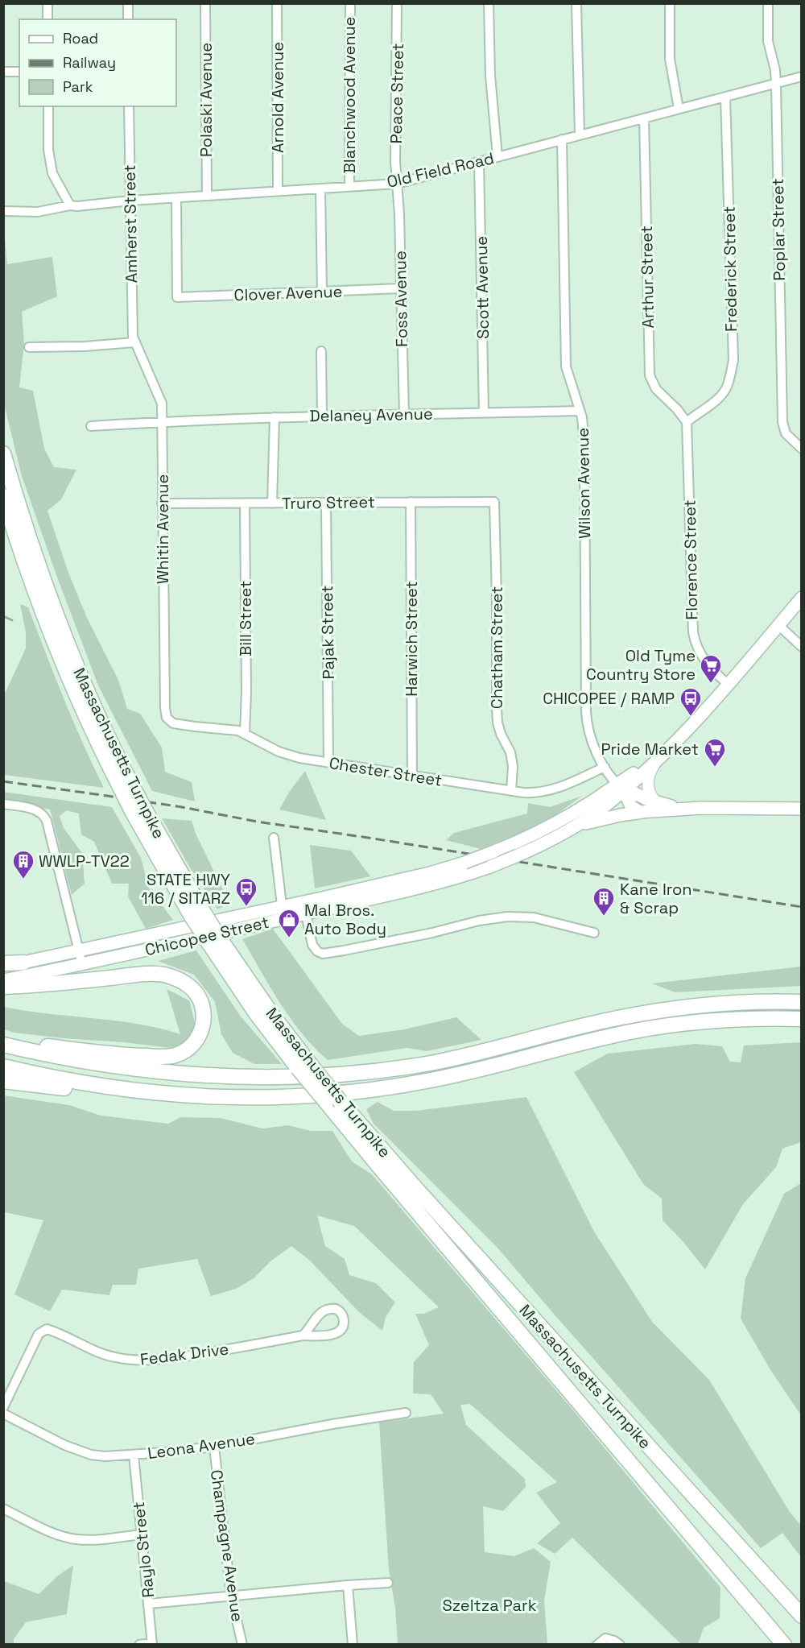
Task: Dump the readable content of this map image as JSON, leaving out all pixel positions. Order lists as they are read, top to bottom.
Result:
{
  "streets": {
    "highway": ["Massachusetts Turnpike"],
    "main road": ["Chicopee Street"],
    "street": [
      "Peace Street",
      "Blanchwood Avenue",
      "Arnold Avenue",
      "Polaski Avenue",
      "Old Field Road",
      "Amherst Street",
      "Poplar Street",
      "Frederick Street",
      "Arthur Street",
      "Scott Avenue",
      "Clover Avenue",
      "Foss Avenue",
      "Delaney Avenue",
      "Wilson Avenue",
      "Truro Street",
      "Whitin Avenue",
      "Florence Street",
      "Bill Street",
      "Pajak Street",
      "Harwich Street",
      "Chatham Street",
      "Chester Street",
      "Fedak Drive",
      "Leona Avenue",
      "Champagne Avenue",
      "Raylo Street"
    ]
  },
  "crossings": [
    ["Peace Street", "Old Field Road"],
    ["Peace Street", "Foss Avenue"],
    ["Blanchwood Avenue", "Old Field Road"],
    ["Arnold Avenue", "Old Field Road"],
    ["Polaski Avenue", "Old Field Road"],
    ["Old Field Road", "Amherst Street"],
    ["Old Field Road", "Poplar Street"],
    ["Old Field Road", "Frederick Street"],
    ["Old Field Road", "Arthur Street"],
    ["Old Field Road", "Scott Avenue"],
    ["Old Field Road", "Clover Avenue"],
    ["Old Field Road", "Foss Avenue"],
    ["Old Field Road", "Wilson Avenue"],
    ["Amherst Street", "Whitin Avenue"],
    ["Frederick Street", "Arthur Street"],
    ["Frederick Street", "Florence Street"],
    ["Arthur Street", "Florence Street"],
    ["Scott Avenue", "Delaney Avenue"],
    ["Clover Avenue", "Foss Avenue"],
    ["Foss Avenue", "Delaney Avenue"],
    ["Delaney Avenue", "Wilson Avenue"],
    ["Delaney Avenue", "Whitin Avenue"],
    ["Wilson Avenue", "Chester Street"],
    ["Wilson Avenue", "Chicopee Street"],
    ["Truro Street", "Whitin Avenue"],
    ["Truro Street", "Bill Street"],
    ["Truro Street", "Pajak Street"],
    ["Truro Street", "Harwich Street"],
    ["Truro Street", "Chatham Street"],
    ["Whitin Avenue", "Chester Street"],
    ["Florence Street", "Chicopee Street"],
    ["Bill Street", "Chester Street"],
    ["Pajak Street", "Chester Street"],
    ["Harwich Street", "Chester Street"],
    ["Chatham Street", "Chester Street"],
    ["Leona Avenue", "Champagne Avenue"],
    ["Leona Avenue", "Raylo Street"]
  ],
  "parks": ["Szeltza Park"],
  "places": {
    "supermarket": ["Old Tyme Country Store", "Pride Market"],
    "bus stop": ["CHICOPEE / RAMP", "STATE HWY 116 / SITARZ"],
    "building": ["WWLP-TV22", "Kane Iron & Scrap"],
    "shop": ["Mal Bros. Auto Body"]
  },
  "legend": ["Road", "Railway", "Park"]
}
